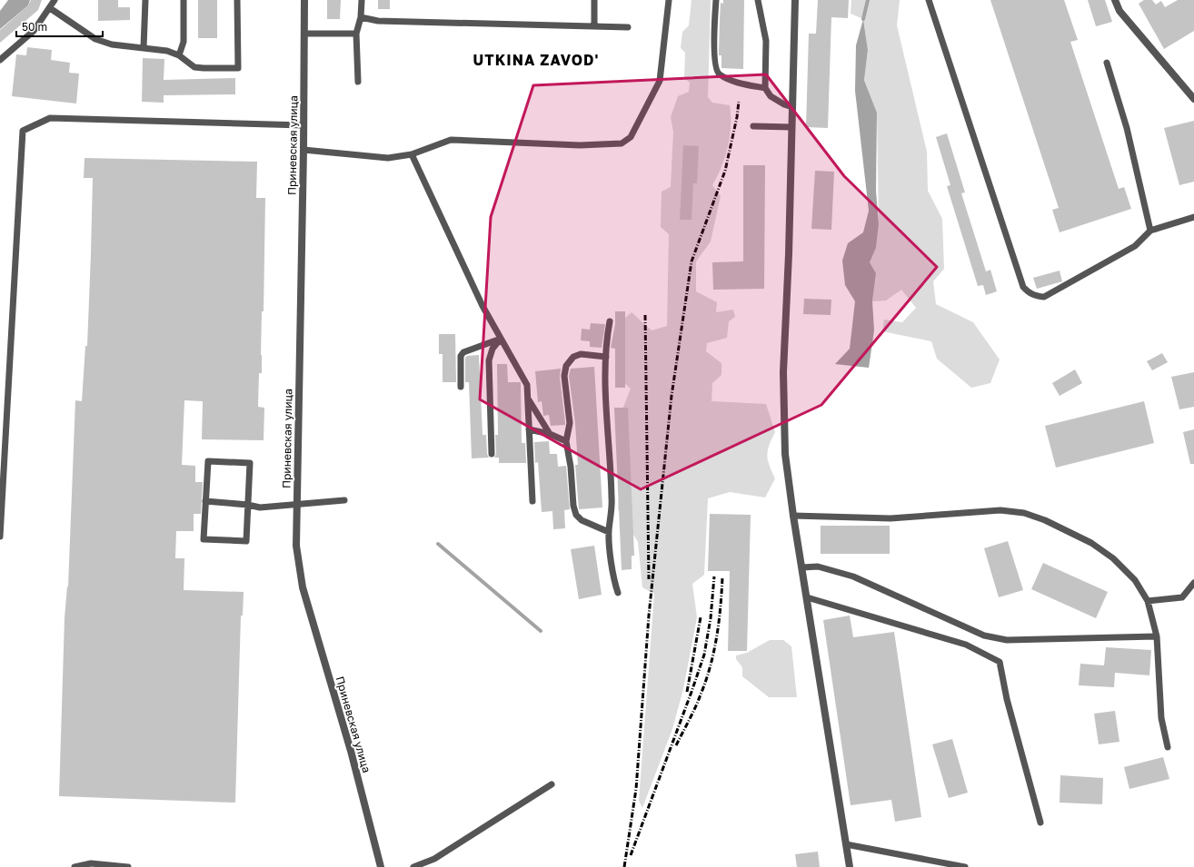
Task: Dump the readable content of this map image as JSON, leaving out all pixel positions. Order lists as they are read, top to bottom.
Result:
{
  "streets": {
    "street": ["Приневская улица"]
  },
  "districts": ["UTKINA ZAVOD'"],
  "scale_bar": "50 m"
}
